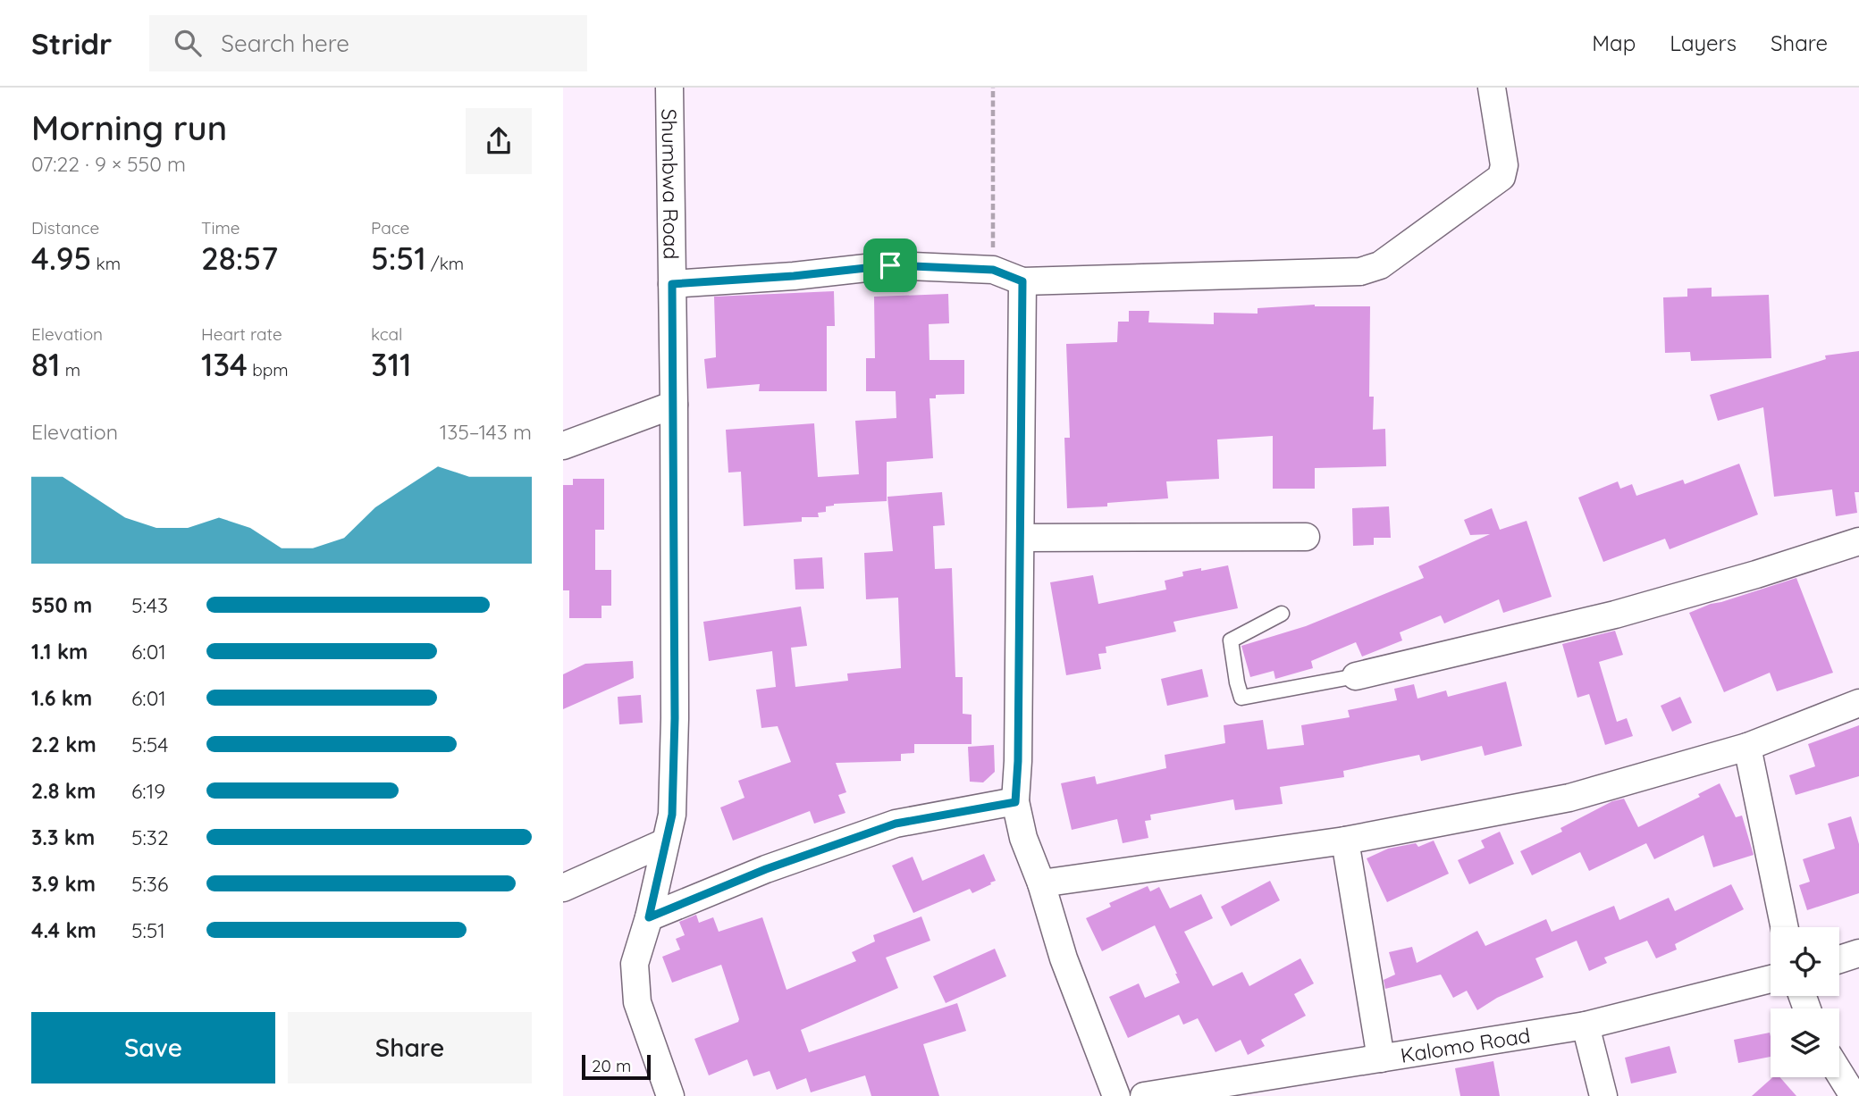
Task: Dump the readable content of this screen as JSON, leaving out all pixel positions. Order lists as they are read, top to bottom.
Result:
{
  "streets": {
    "street": ["Shumbwa Road", "Kalomo Road"]
  },
  "scale_bar": "20 m",
  "page": {
    "header": "Stridr",
    "search": "Search here",
    "nav": ["Map", "Layers", "Share"],
    "heading": ["Morning run", "07:22 · 9 × 550 m"],
    "stats": [
      ["Distance", "4.95 km"],
      ["Time", "28:57"],
      ["Pace", "5:51 /km"],
      ["Elevation", "81 m"],
      ["Heart rate", "134 bpm"],
      ["kcal", "311"]
    ],
    "chart": ["Elevation", "135–143 m"],
    "list": [
      {
        "name": "550 m",
        "note": "5:43"
      },
      {
        "name": "1.1 km",
        "note": "6:01"
      },
      {
        "name": "1.6 km",
        "note": "6:01"
      },
      {
        "name": "2.2 km",
        "note": "5:54"
      },
      {
        "name": "2.8 km",
        "note": "6:19"
      },
      {
        "name": "3.3 km",
        "note": "5:32"
      },
      {
        "name": "3.9 km",
        "note": "5:36"
      },
      {
        "name": "4.4 km",
        "note": "5:51"
      }
    ],
    "buttons": ["Save", "Share"],
    "scale": "20 m"
  }
}
